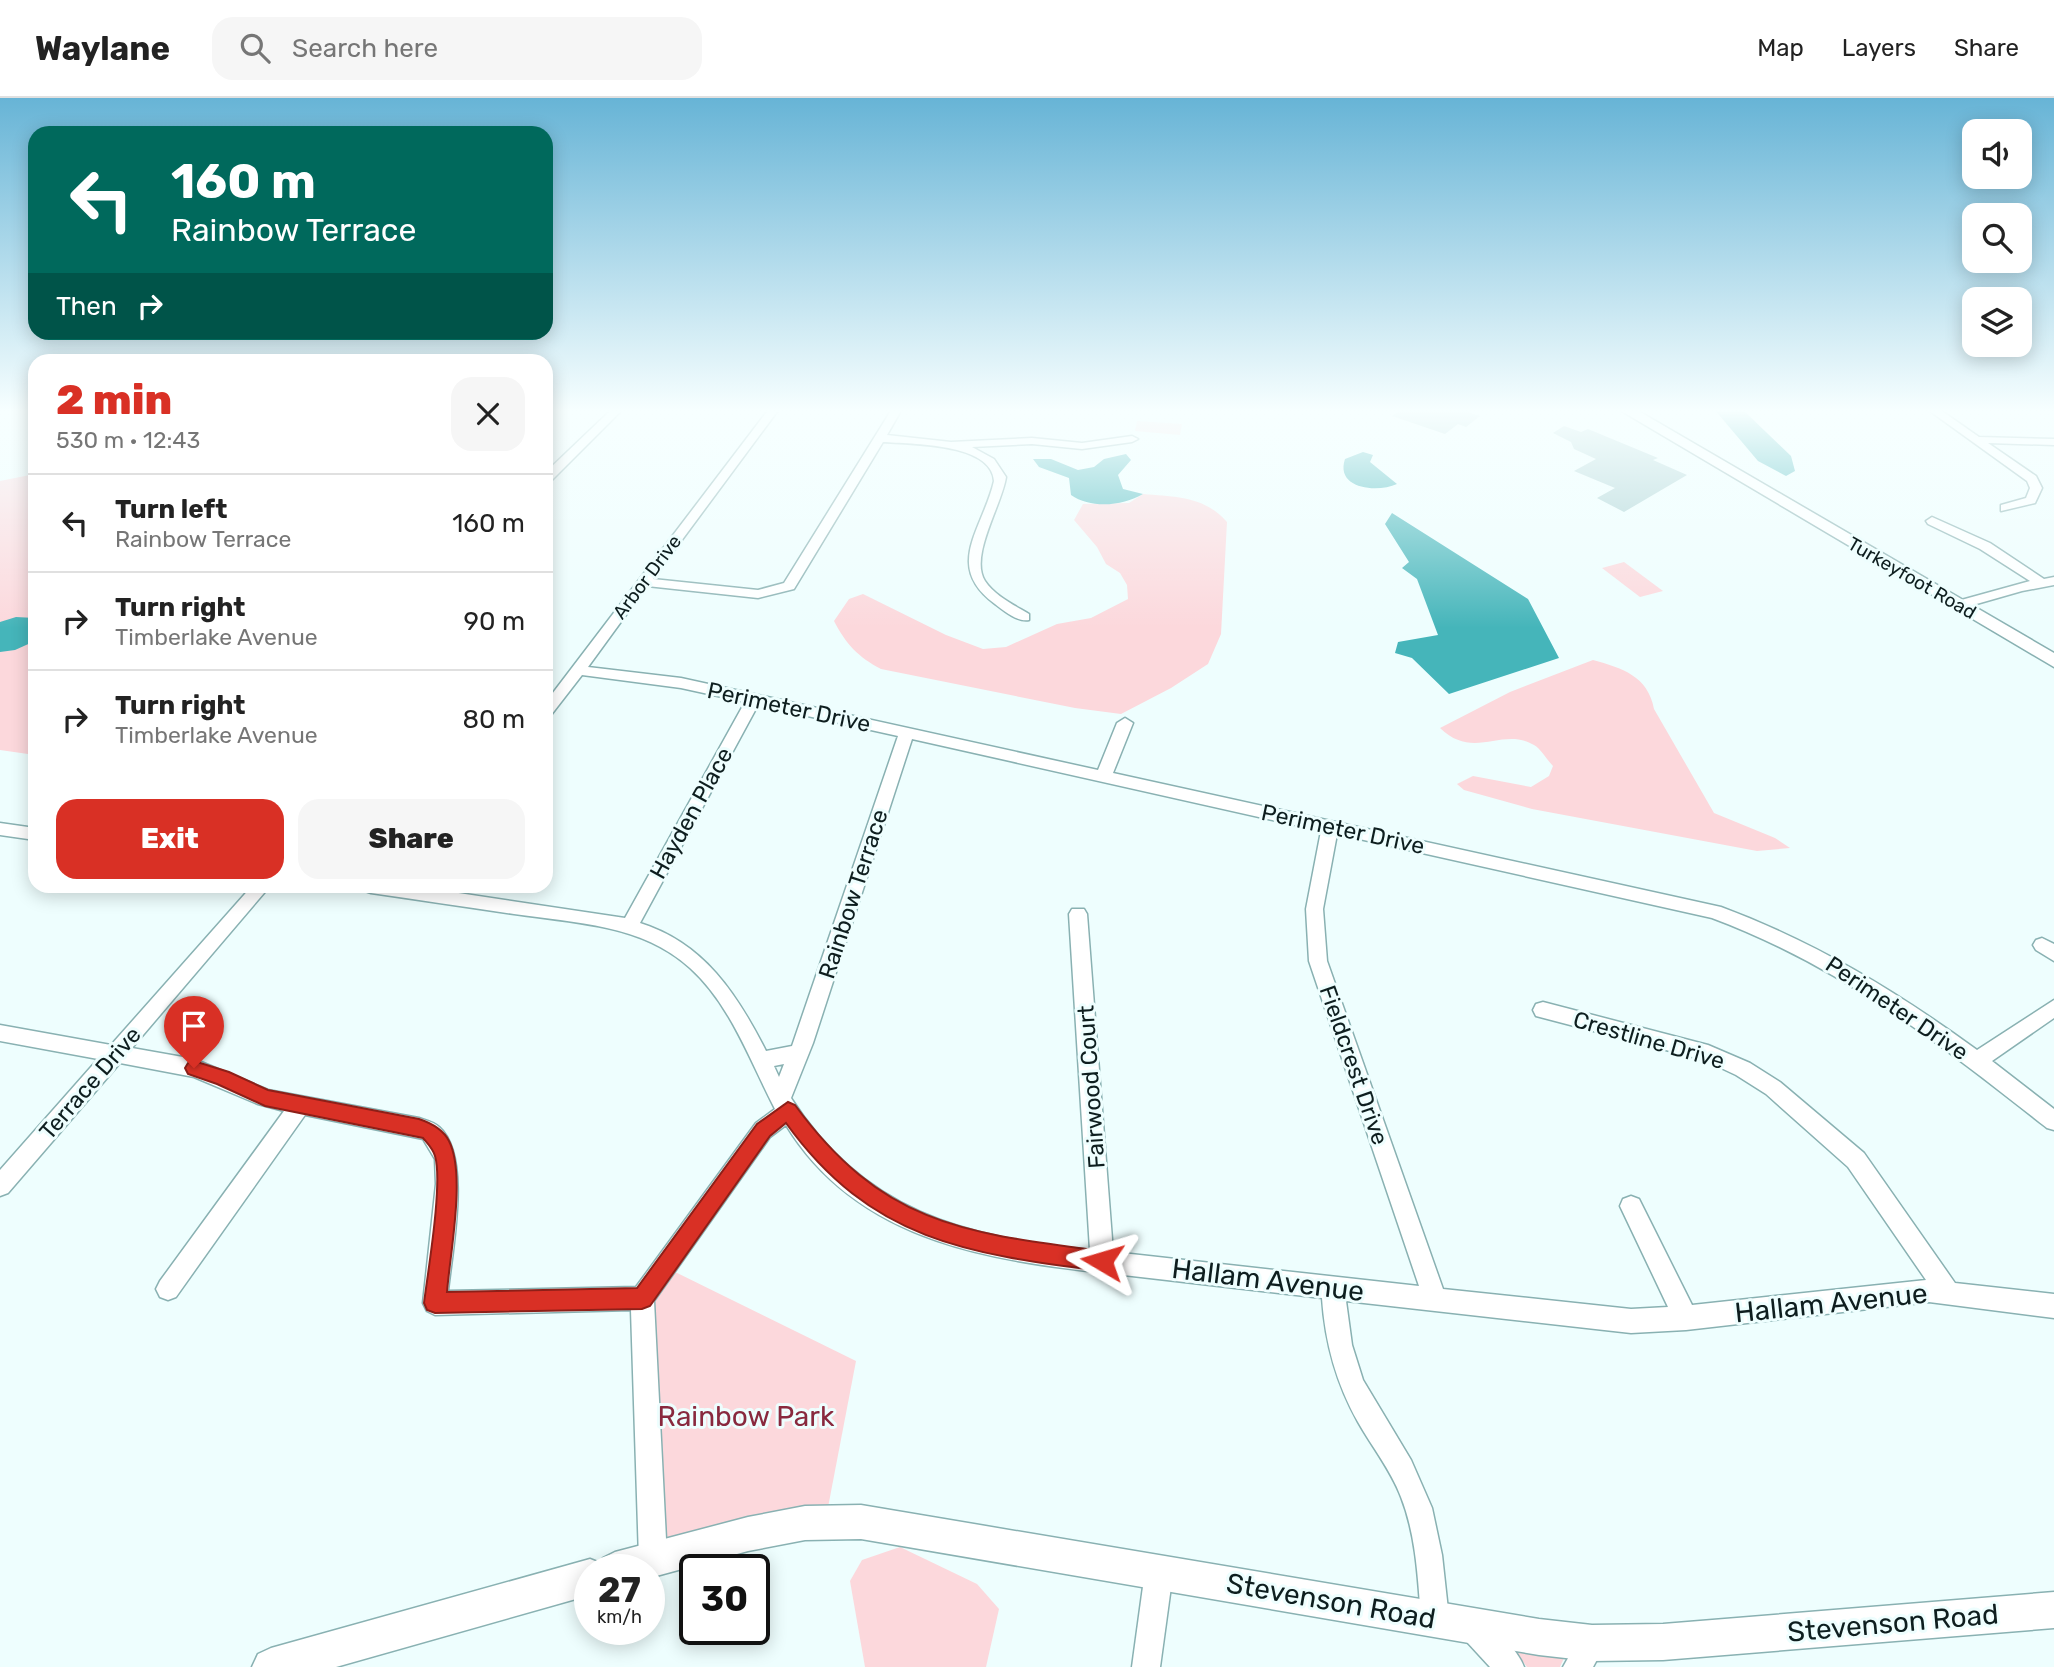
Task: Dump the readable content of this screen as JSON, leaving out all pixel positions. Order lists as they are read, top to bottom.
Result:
{
  "streets": {
    "main road": ["Turkeyfoot Road", "Stevenson Road"],
    "street": [
      "Arbor Drive",
      "Perimeter Drive",
      "Hayden Place",
      "Rainbow Terrace",
      "Crestline Drive",
      "Fieldcrest Drive",
      "Terrace Drive",
      "Fairwood Court",
      "Hallam Avenue"
    ]
  },
  "crossings": [
    ["Arbor Drive", "Perimeter Drive"],
    ["Perimeter Drive", "Hayden Place"],
    ["Perimeter Drive", "Rainbow Terrace"],
    ["Perimeter Drive", "Fieldcrest Drive"],
    ["Hayden Place", "Hallam Avenue"],
    ["Rainbow Terrace", "Hallam Avenue"],
    ["Crestline Drive", "Hallam Avenue"],
    ["Fieldcrest Drive", "Hallam Avenue"],
    ["Fairwood Court", "Hallam Avenue"]
  ],
  "parks": ["Rainbow Park"],
  "page": {
    "header": "Waylane",
    "search": "Search here",
    "nav": ["Map", "Layers", "Share"],
    "turn": ["160 m", "Rainbow Terrace"],
    "then": "Then",
    "heading": ["2 min", "530 m · 12:43"],
    "list": [
      {
        "name": "Turn left",
        "note": "Rainbow Terrace",
        "value": "160 m"
      },
      {
        "name": "Turn right",
        "note": "Timberlake Avenue",
        "value": "90 m"
      },
      {
        "name": "Turn right",
        "note": "Timberlake Avenue",
        "value": "80 m"
      }
    ],
    "buttons": ["Exit", "Share"],
    "speed": "27 km/h",
    "limit": "30"
  }
}
